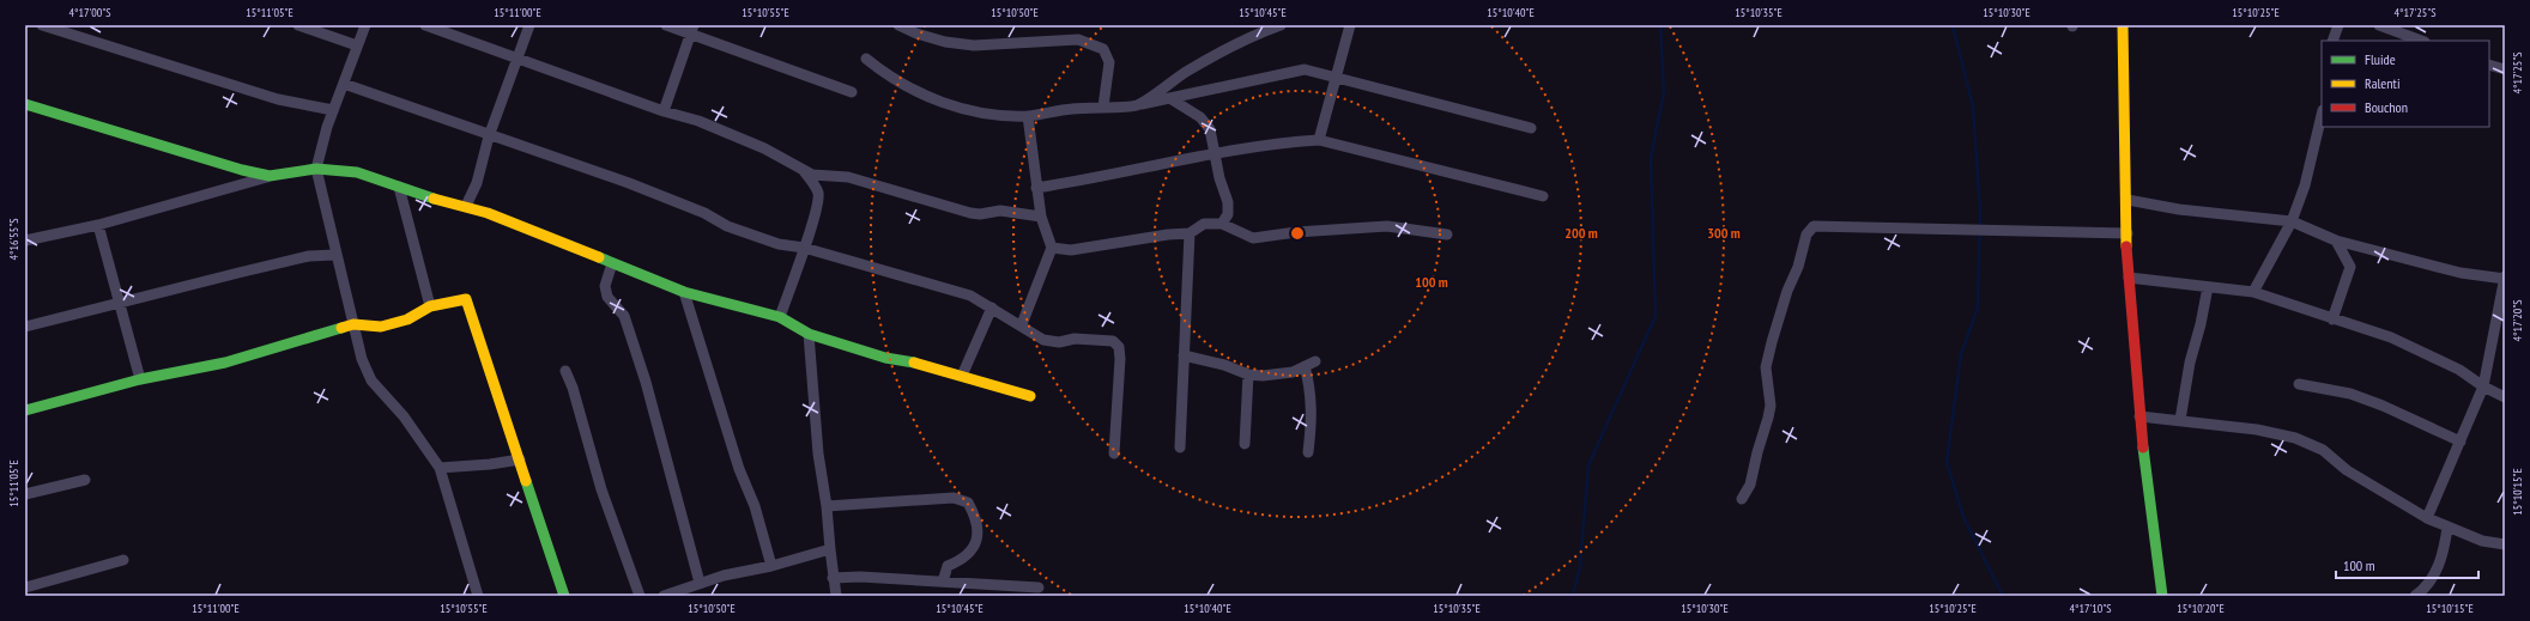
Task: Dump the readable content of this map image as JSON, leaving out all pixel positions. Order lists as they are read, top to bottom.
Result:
{
  "legend": ["Fluide", "Ralenti", "Bouchon"],
  "scale_bar": "100 m",
  "coordinates": [
    "4°17'00\"S",
    "15°11'05\"E",
    "15°11'00\"E",
    "15°10'55\"E",
    "15°10'50\"E",
    "15°10'45\"E",
    "15°10'40\"E",
    "15°10'35\"E",
    "15°10'30\"E",
    "15°10'25\"E",
    "4°17'25\"S",
    "4°16'55\"S",
    "4°17'20\"S",
    "15°10'15\"E",
    "4°17'10\"S",
    "15°10'20\"E"
  ],
  "rings": ["200 m", "300 m", "100 m"]
}
